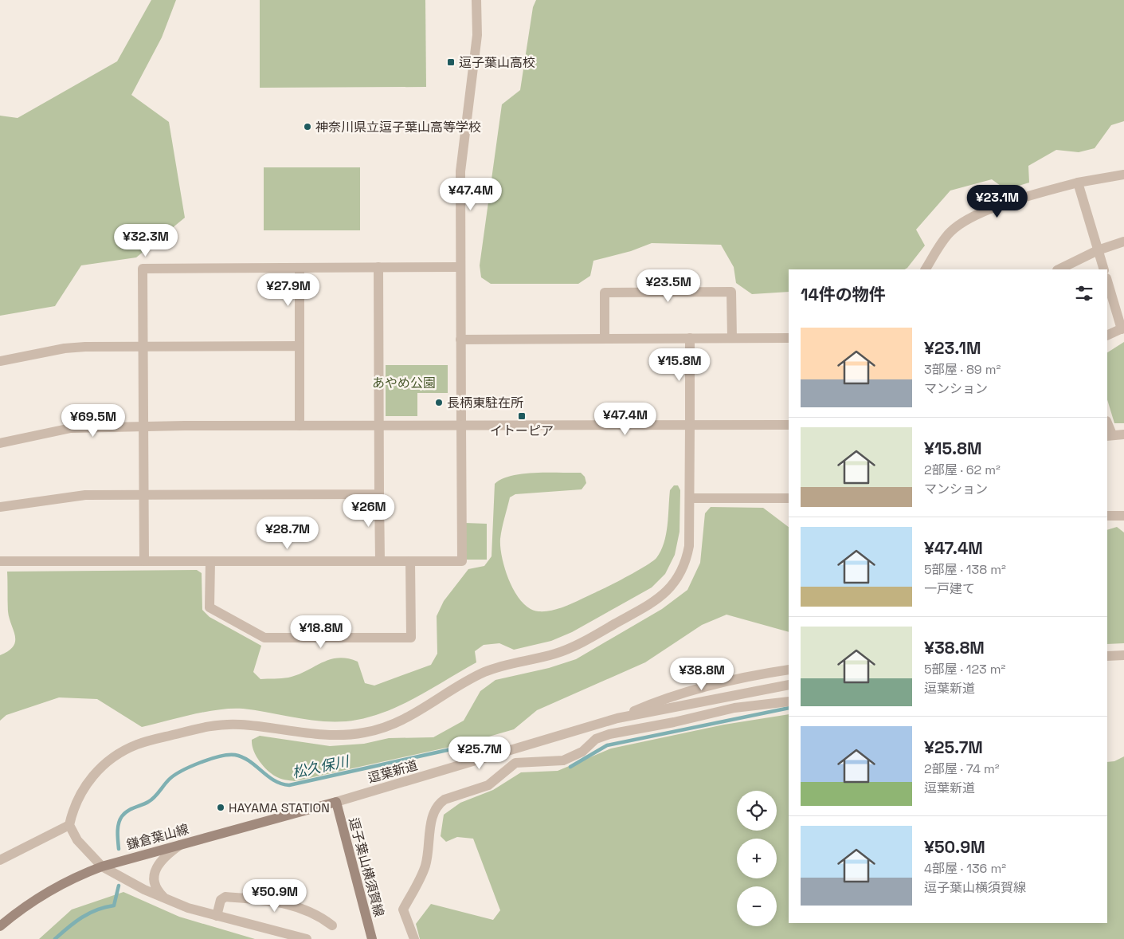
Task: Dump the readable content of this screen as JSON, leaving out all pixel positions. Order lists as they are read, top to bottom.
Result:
{
  "streets": {
    "main road": ["鎌倉葉山線", "逗子葉山横須賀線"],
    "street": ["逗葉新道"]
  },
  "crossings": [
    ["逗葉新道", "鎌倉葉山線"],
    ["逗葉新道", "逗子葉山横須賀線"],
    ["鎌倉葉山線", "逗子葉山横須賀線"]
  ],
  "water": ["松久保川"],
  "parks": ["あやめ公園"],
  "places": {
    "transit": ["逗子葉山高校", "イトーピア"],
    "other": ["神奈川県立逗子葉山高等学校", "長柄東駐在所", "HAYAMA STATION"]
  },
  "page": {
    "price": [
      "¥47.4M",
      "¥23.1M",
      "¥32.3M",
      "¥23.5M",
      "¥27.9M",
      "¥15.8M",
      "¥47.4M",
      "¥69.5M",
      "¥26M",
      "¥28.7M",
      "¥18.8M",
      "¥38.8M",
      "¥25.7M",
      "¥50.9M"
    ],
    "heading": "14件の物件",
    "list": [
      {
        "name": "¥23.1M",
        "note": "3部屋 · 89 m² · マンション"
      },
      {
        "name": "¥15.8M",
        "note": "2部屋 · 62 m² · マンション"
      },
      {
        "name": "¥47.4M",
        "note": "5部屋 · 138 m² · 一戸建て"
      },
      {
        "name": "¥38.8M",
        "note": "5部屋 · 123 m² · 逗葉新道"
      },
      {
        "name": "¥25.7M",
        "note": "2部屋 · 74 m² · 逗葉新道"
      },
      {
        "name": "¥50.9M",
        "note": "4部屋 · 136 m² · 逗子葉山横須賀線"
      }
    ],
    "map_buttons": ["+", "−"]
  }
}
